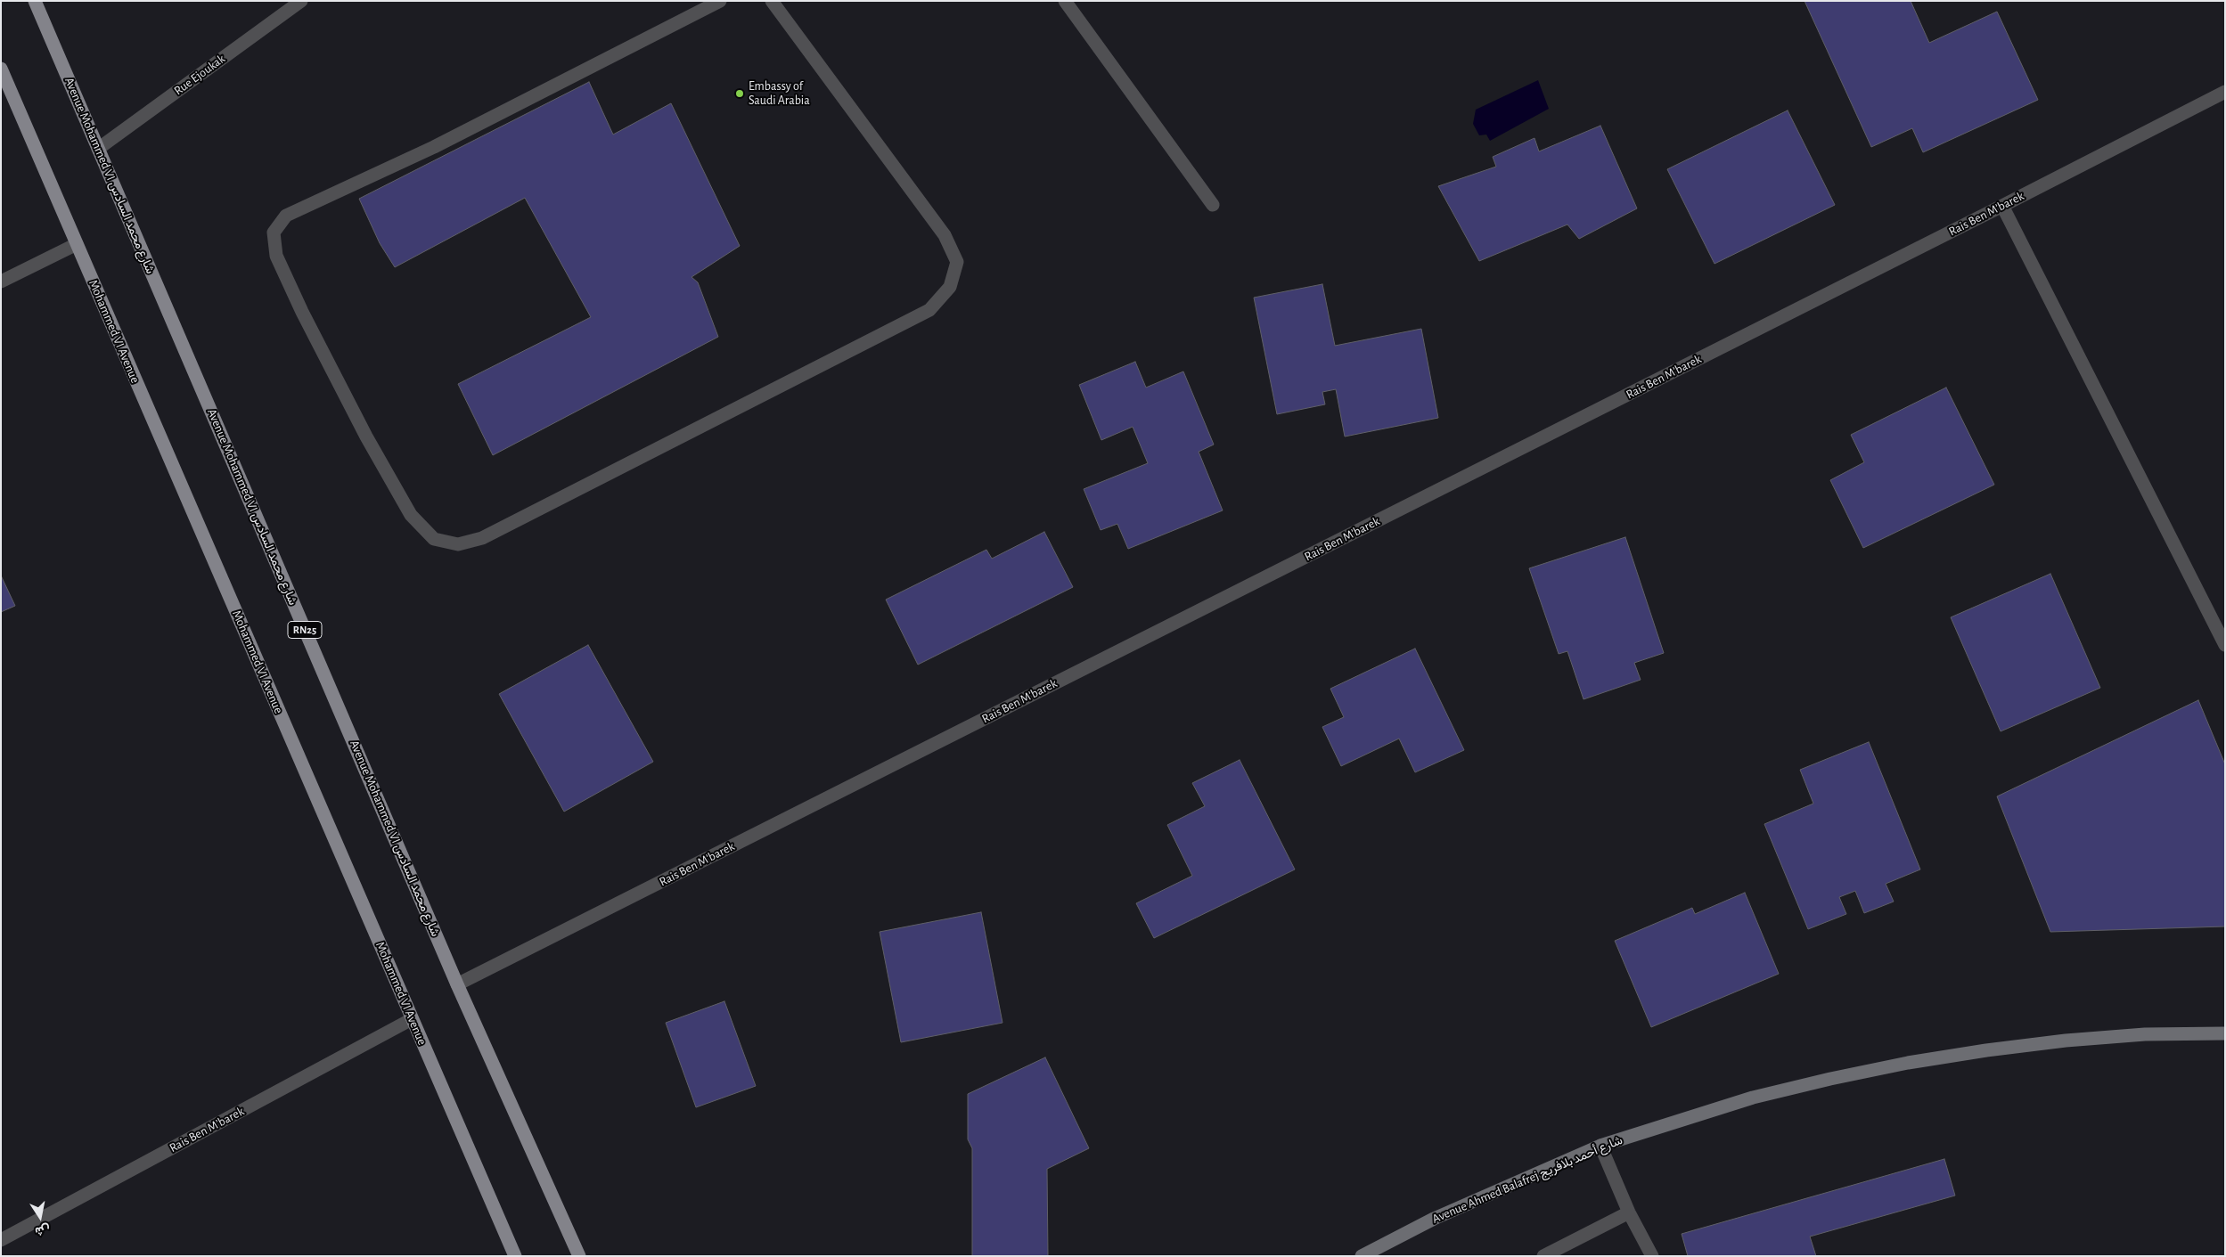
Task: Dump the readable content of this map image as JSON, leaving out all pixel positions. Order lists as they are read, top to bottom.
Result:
{
  "streets": {
    "main road": [
      "Avenue Mohammed VI شارع محمد السادس",
      "Mohammed VI Avenue",
      "RN25",
      "Avenue Ahmed Balafrej شارع أحمد بلافريج"
    ],
    "street": ["Rue Ejoukak", "Rais Ben M’barek"]
  },
  "crossings": [
    ["Rue Ejoukak", "Avenue Mohammed VI شارع محمد السادس"],
    ["Avenue Mohammed VI شارع محمد السادس", "Rais Ben M’barek"],
    ["Rais Ben M’barek", "Mohammed VI Avenue"]
  ],
  "places": ["Embassy of Saudi Arabia"],
  "north": "bottom"
}
